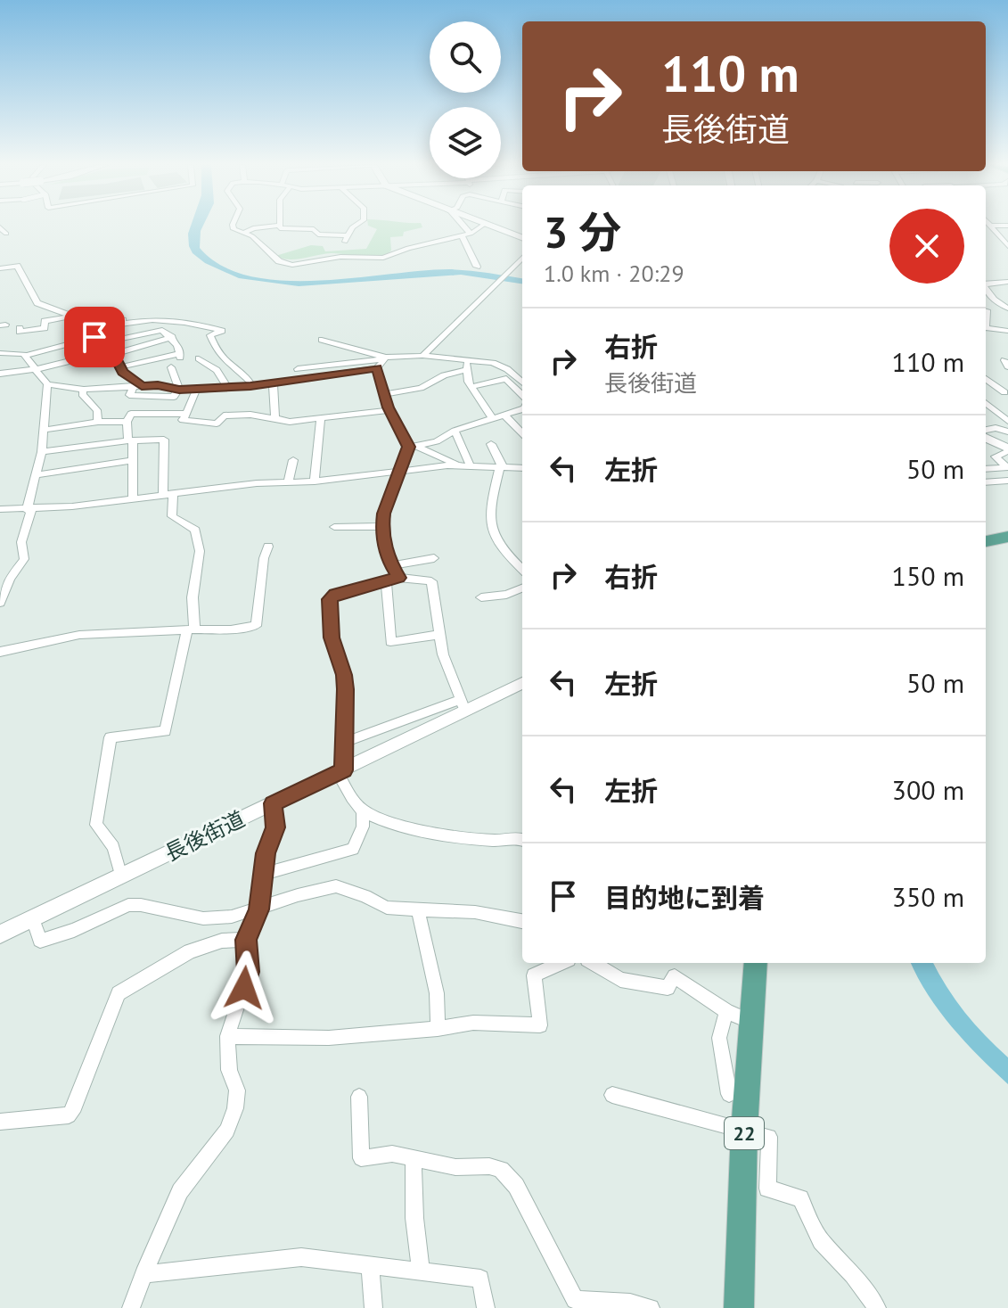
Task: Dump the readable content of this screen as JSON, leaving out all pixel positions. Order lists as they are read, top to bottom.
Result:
{
  "streets": {
    "main road": ["22"],
    "street": ["長後街道"]
  },
  "page": {
    "turn": ["110 m", "長後街道"],
    "heading": ["3 分", "1.0 km · 20:29"],
    "list": [
      {
        "name": "右折",
        "note": "長後街道",
        "value": "110 m"
      },
      {
        "name": "左折",
        "value": "50 m"
      },
      {
        "name": "右折",
        "value": "150 m"
      },
      {
        "name": "左折",
        "value": "50 m"
      },
      {
        "name": "左折",
        "value": "300 m"
      },
      {
        "name": "目的地に到着",
        "value": "350 m"
      }
    ]
  }
}
